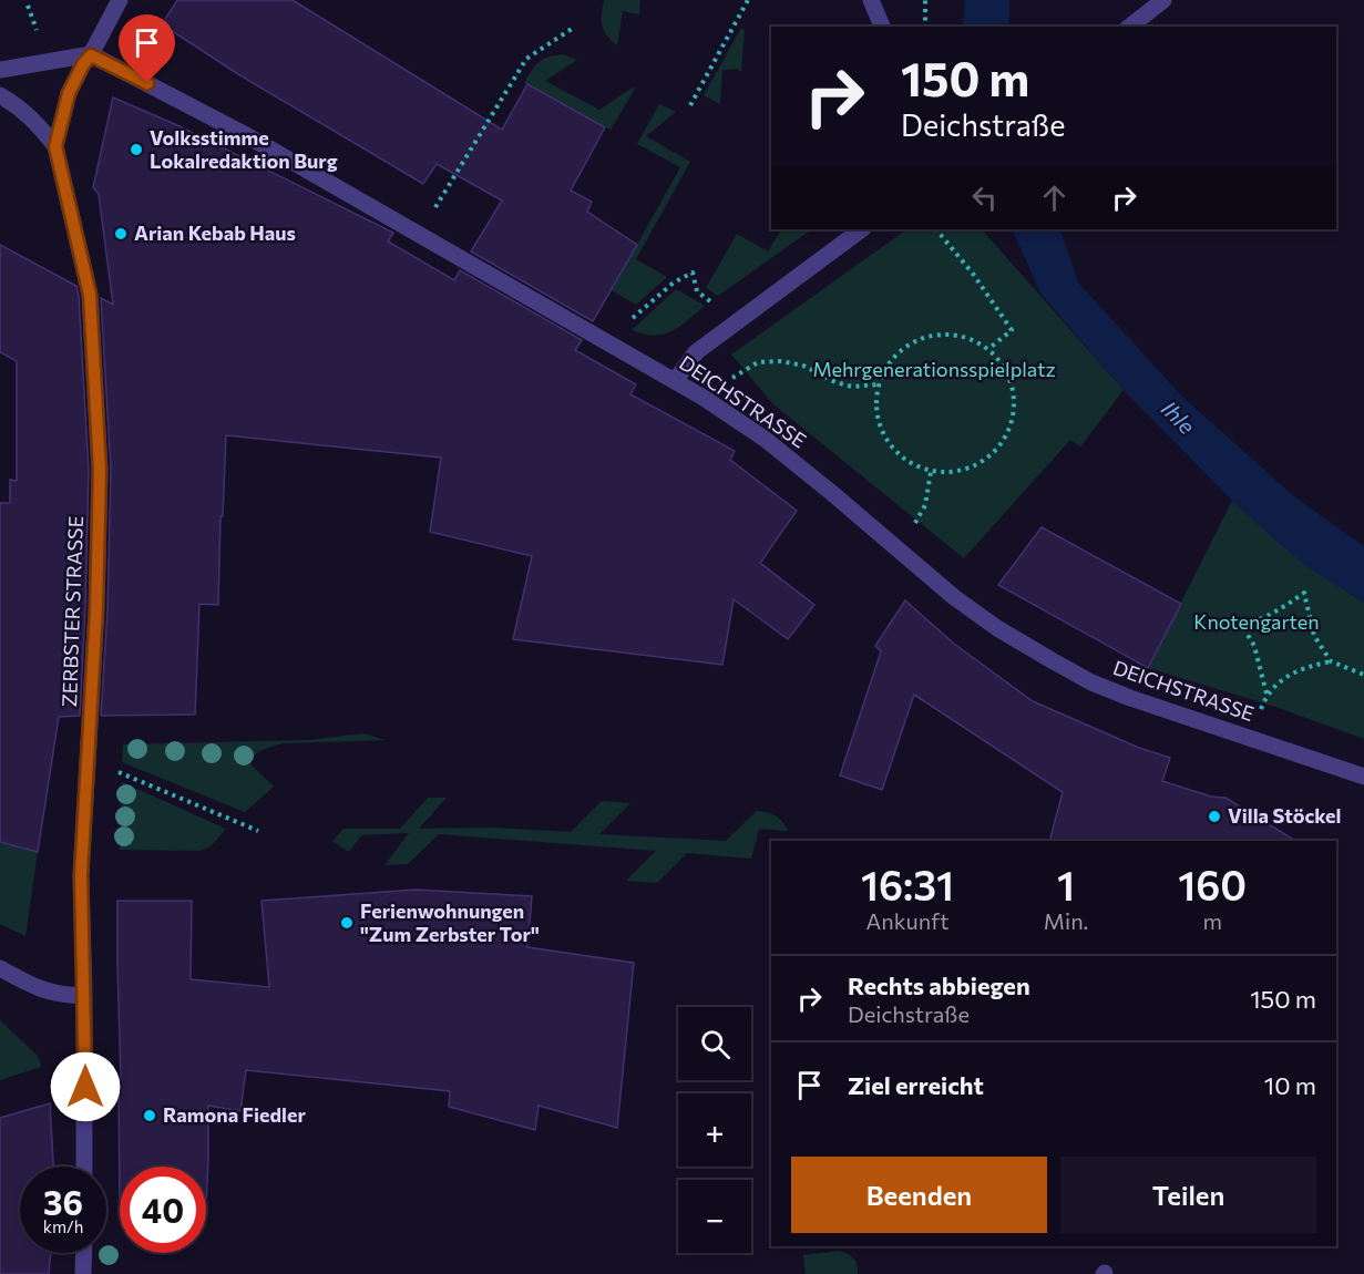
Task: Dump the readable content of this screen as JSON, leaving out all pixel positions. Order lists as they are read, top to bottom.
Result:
{
  "streets": {
    "street": ["DEICHSTRASSE", "ZERBSTER STRASSE"]
  },
  "crossings": [
    ["DEICHSTRASSE", "ZERBSTER STRASSE"]
  ],
  "water": ["Ihle"],
  "parks": ["Mehrgenerationsspielplatz", "Knotengarten"],
  "places": [
    "Volksstimme Lokalredaktion Burg",
    "Arian Kebab Haus",
    "Villa Stöckel",
    "Ferienwohnungen \"Zum Zerbster Tor\"",
    "Ramona Fiedler"
  ],
  "page": {
    "turn": ["150 m", "Deichstraße"],
    "eta": [
      "16:31",
      "Ankunft",
      "1",
      "Min.",
      "160",
      "m"
    ],
    "list": [
      {
        "name": "Rechts abbiegen",
        "note": "Deichstraße",
        "value": "150 m"
      },
      {
        "name": "Ziel erreicht",
        "value": "10 m"
      }
    ],
    "map_buttons": ["+", "−"],
    "buttons": ["Beenden", "Teilen"],
    "speed": "36 km/h",
    "limit": "40"
  }
}
